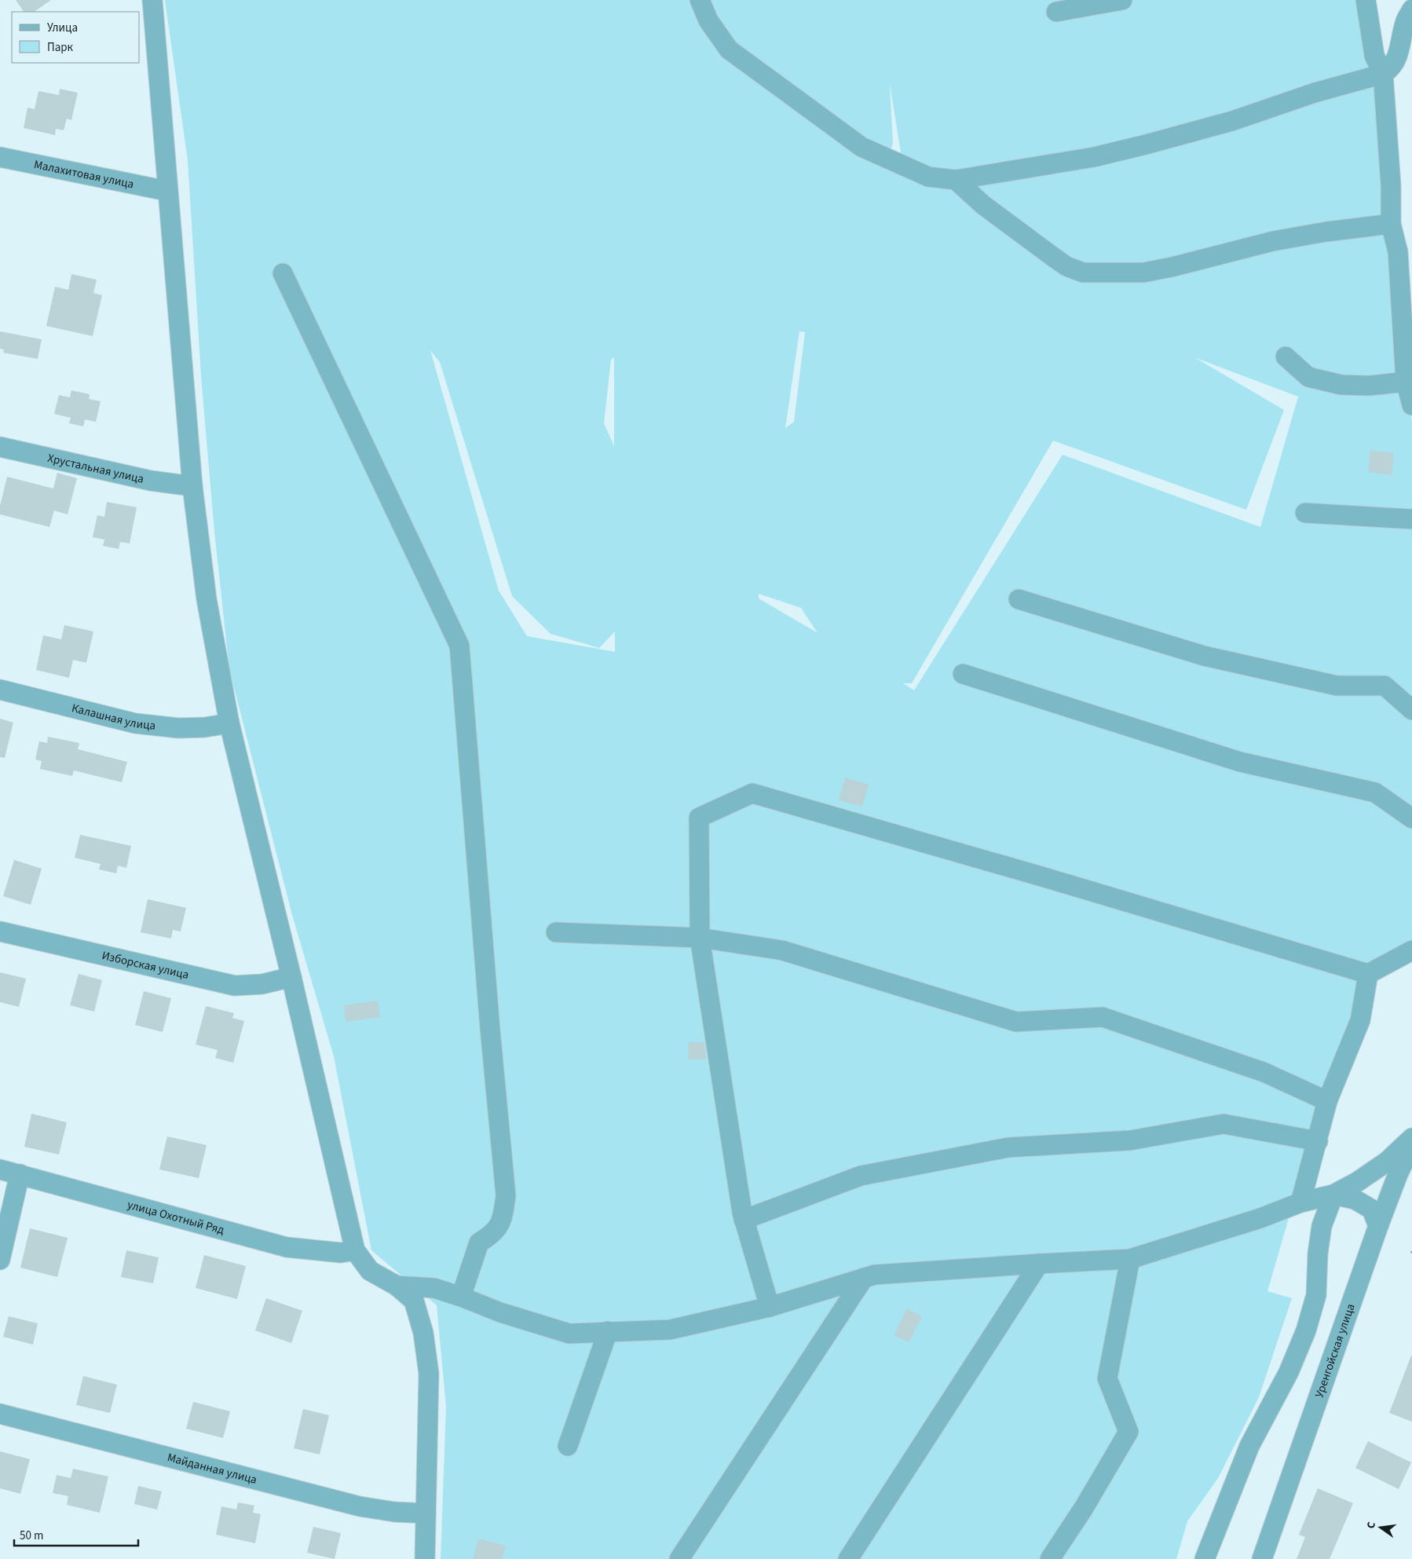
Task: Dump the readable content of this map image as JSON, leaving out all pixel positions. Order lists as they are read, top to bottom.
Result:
{
  "streets": {
    "street": [
      "Малахитовая улица",
      "Хрустальная улица",
      "Калашная улица",
      "Изборская улица",
      "улица Охотный Ряд",
      "Уренгойская улица",
      "Майданная улица"
    ]
  },
  "legend": ["Улица", "Парк"],
  "scale_bar": "50 m",
  "north": "left"
}
